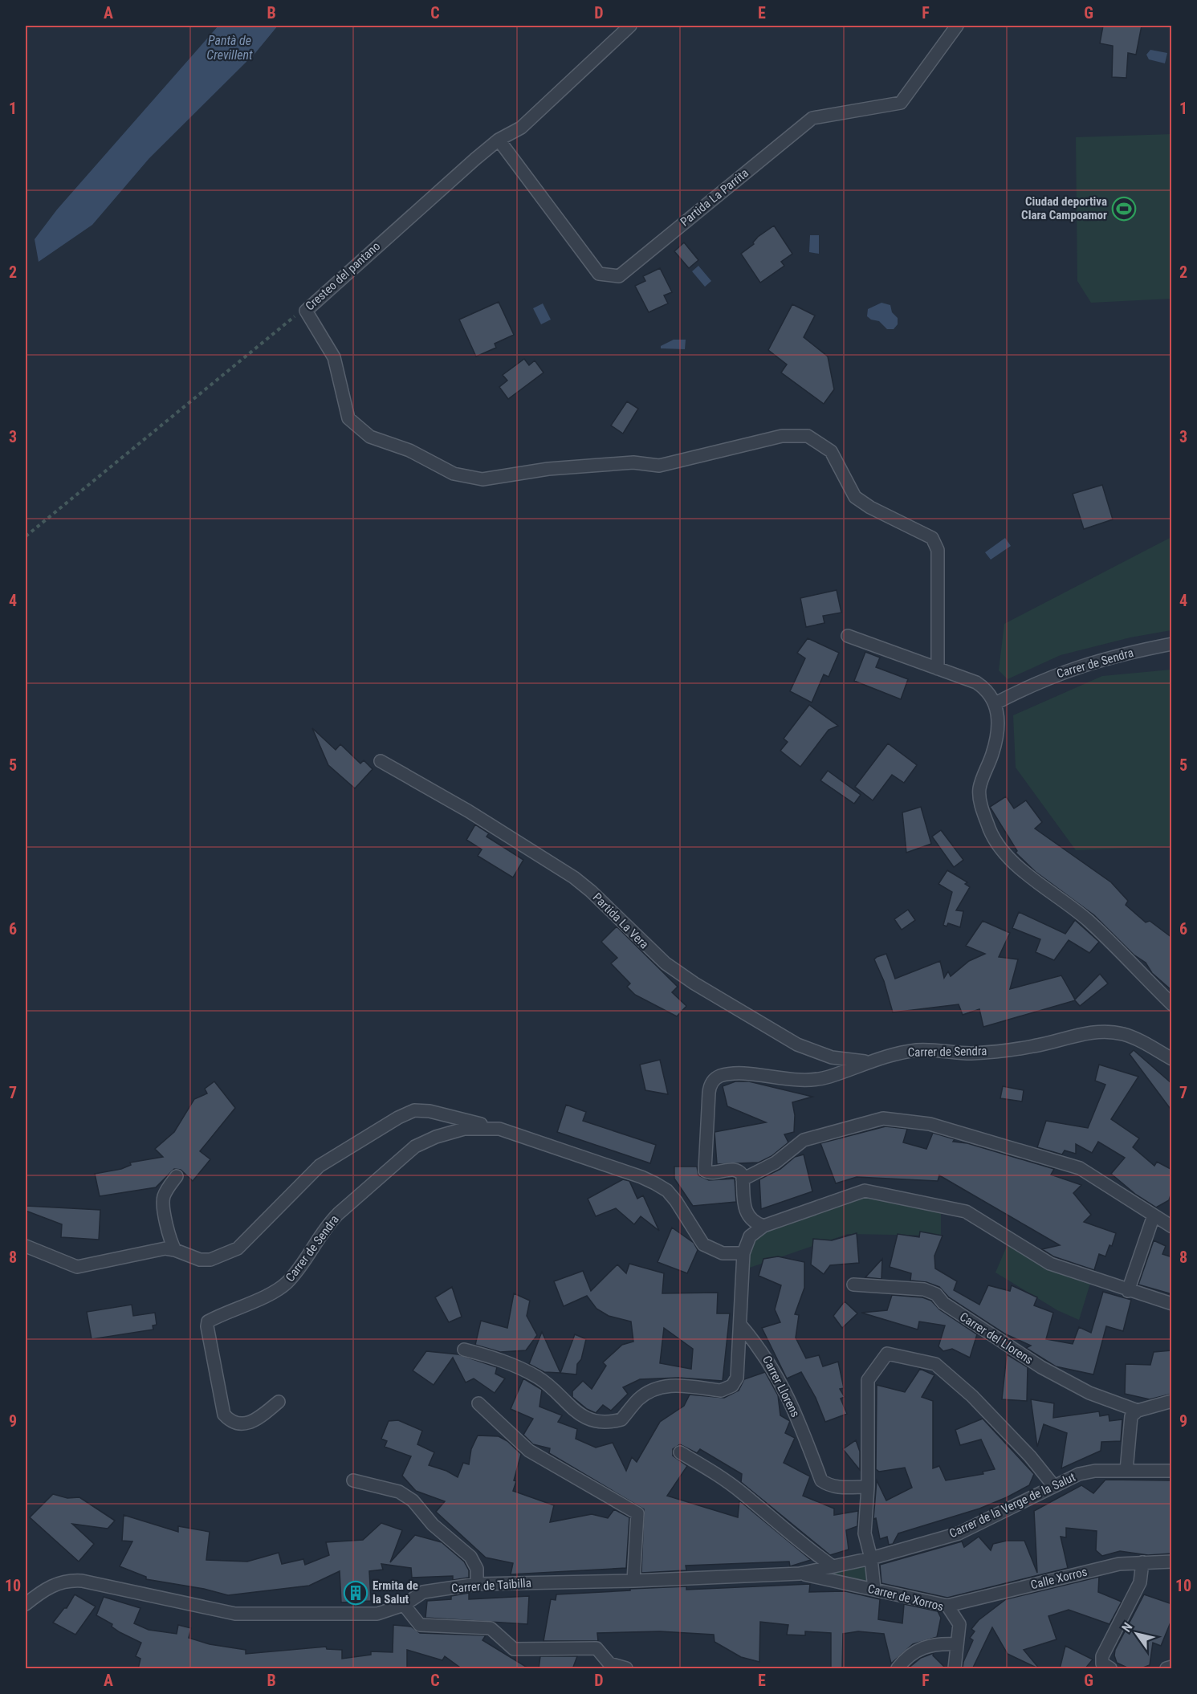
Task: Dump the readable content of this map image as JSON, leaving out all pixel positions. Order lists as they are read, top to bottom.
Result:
{
  "streets": {
    "street": [
      "Partida La Parrita",
      "Cresteo del pantano",
      "Carrer de Sendra",
      "Partida La Vera",
      "Carrer del Llorens",
      "Carrer Llorens",
      "Carrer de la Verge de la Salut",
      "Calle Xorros",
      "Carrer de Taibilla",
      "Carrer de Xorros"
    ]
  },
  "crossings": [
    ["Partida La Parrita", "Cresteo del pantano"],
    ["Carrer de Sendra", "Partida La Vera"],
    ["Carrer de la Verge de la Salut", "Carrer de Taibilla"],
    ["Carrer de la Verge de la Salut", "Carrer de Xorros"],
    ["Calle Xorros", "Carrer de Xorros"],
    ["Carrer de Taibilla", "Carrer de Xorros"]
  ],
  "water": ["Pantà de Crevillent"],
  "places": {
    "sports": ["Ciudad deportiva Clara Campoamor"],
    "building": ["Ermita de la Salut"]
  },
  "north": "top left",
  "grid": {
    "columns": [
      "A",
      "B",
      "C",
      "D",
      "E",
      "F",
      "G"
    ],
    "rows": [
      "1",
      "2",
      "3",
      "4",
      "5",
      "6",
      "7",
      "8",
      "9",
      "10"
    ]
  }
}
